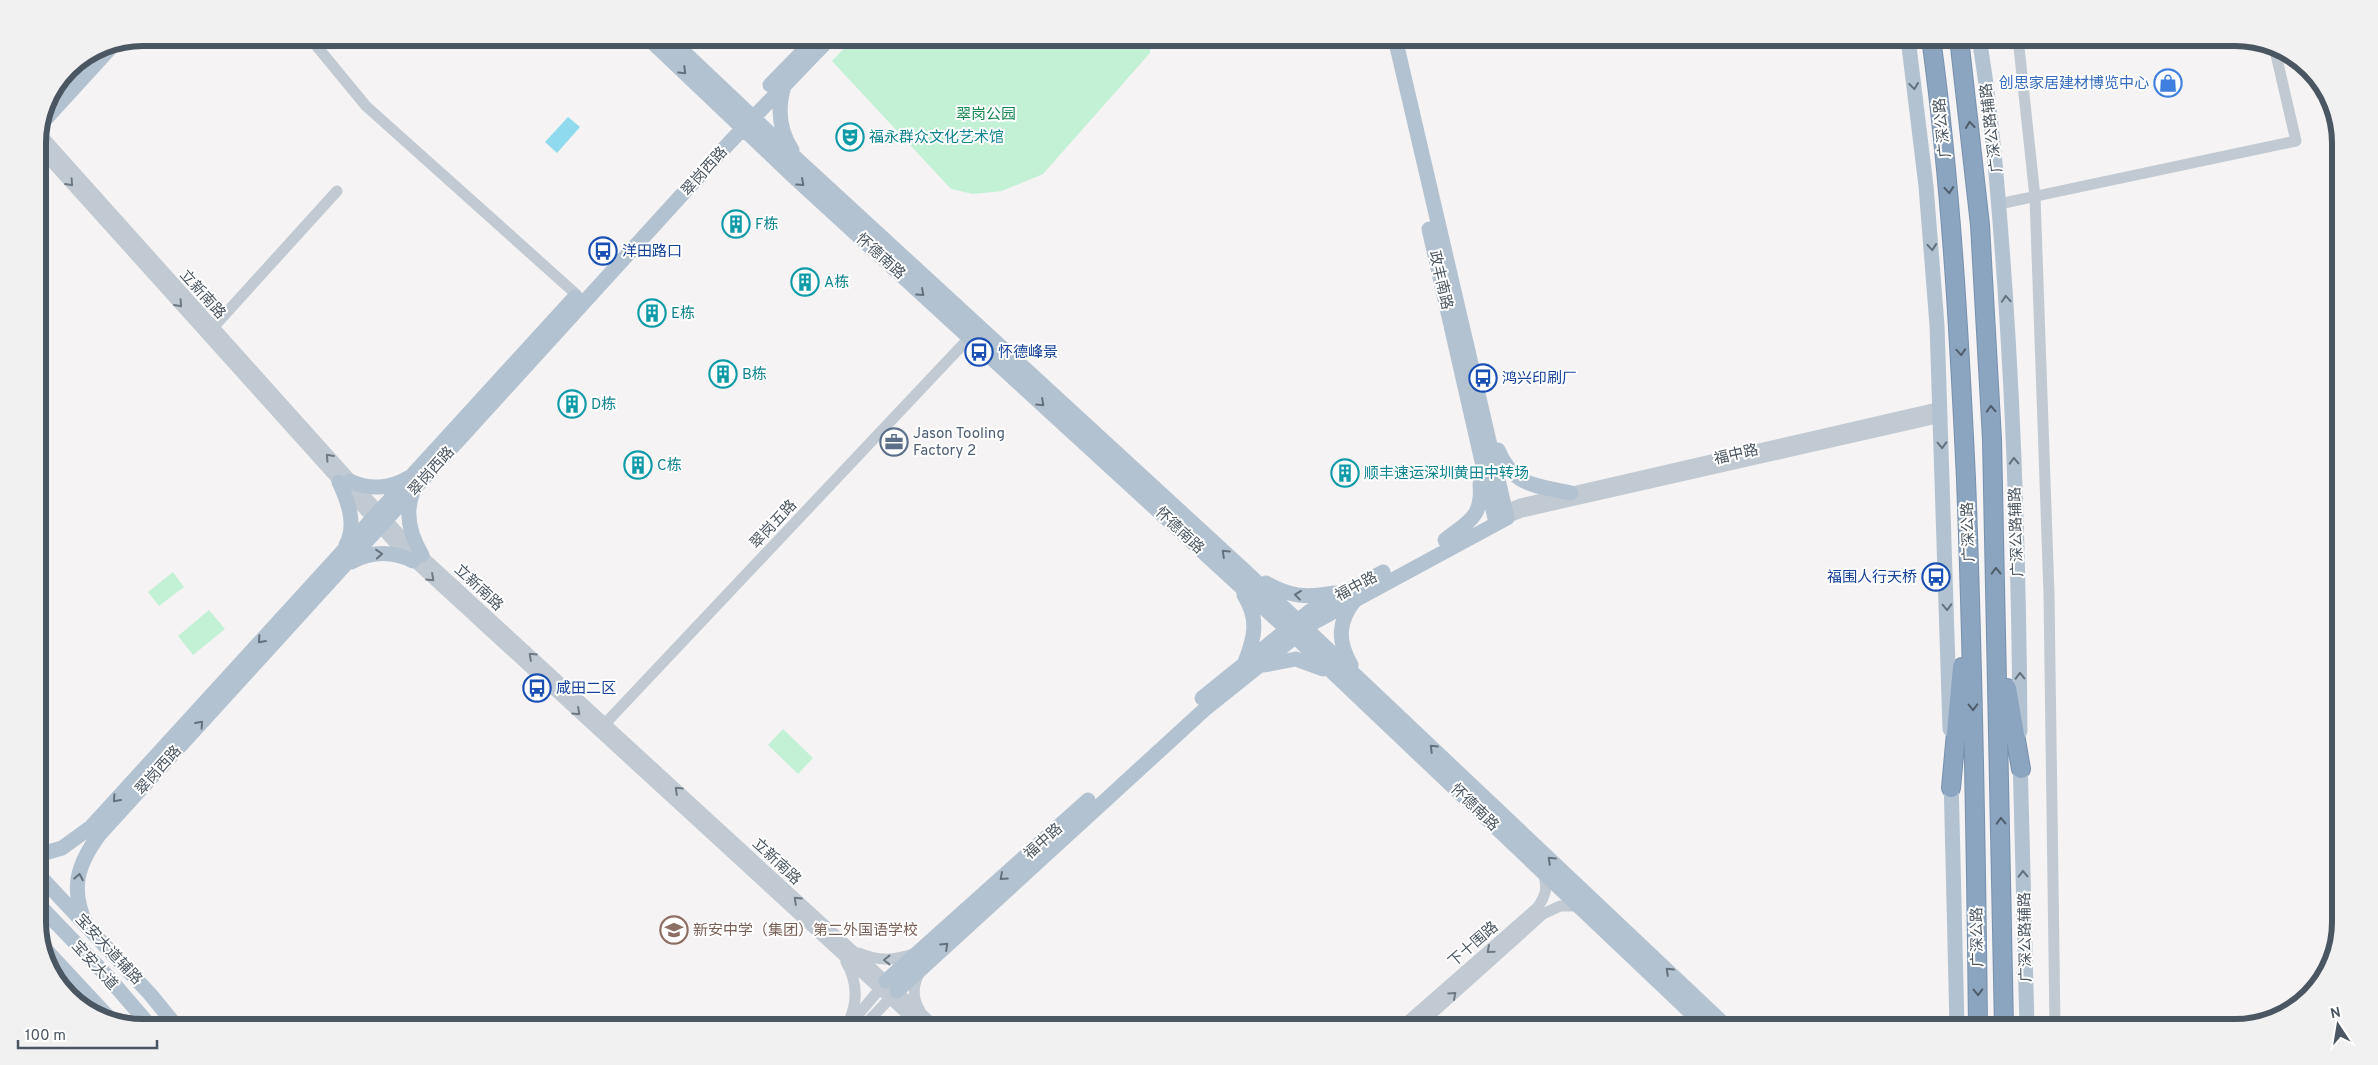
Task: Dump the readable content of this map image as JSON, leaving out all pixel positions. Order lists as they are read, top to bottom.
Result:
{
  "streets": {
    "highway": ["广深公路"],
    "main road": [
      "广深公路辅路",
      "翠岗西路",
      "怀德南路",
      "政丰南路",
      "福中路",
      "宝安大道辅路",
      "宝安大道"
    ],
    "street": ["立新南路", "翠岗五路", "下十围路"]
  },
  "crossings": [
    ["翠岗西路", "怀德南路"],
    ["翠岗西路", "立新南路"],
    ["翠岗西路", "宝安大道辅路"],
    ["怀德南路", "福中路"],
    ["怀德南路", "翠岗五路"],
    ["怀德南路", "下十围路"],
    ["政丰南路", "福中路"],
    ["立新南路", "福中路"],
    ["立新南路", "翠岗五路"]
  ],
  "parks": ["翠岗公园"],
  "places": {
    "shop": ["创思家居建材博览中心"],
    "theatre": ["福永群众文化艺术馆"],
    "building": [
      "F栋",
      "A栋",
      "E栋",
      "B栋",
      "D栋",
      "C栋",
      "顺丰速运深圳黄田中转场"
    ],
    "bus stop": [
      "洋田路口",
      "怀德峰景",
      "鸿兴印刷厂",
      "福围人行天桥",
      "咸田二区"
    ],
    "office": ["Jason Tooling Factory 2"],
    "school or university": ["新安中学（集团）第二外国语学校"]
  },
  "scale_bar": "100 m",
  "north": "top"
}
